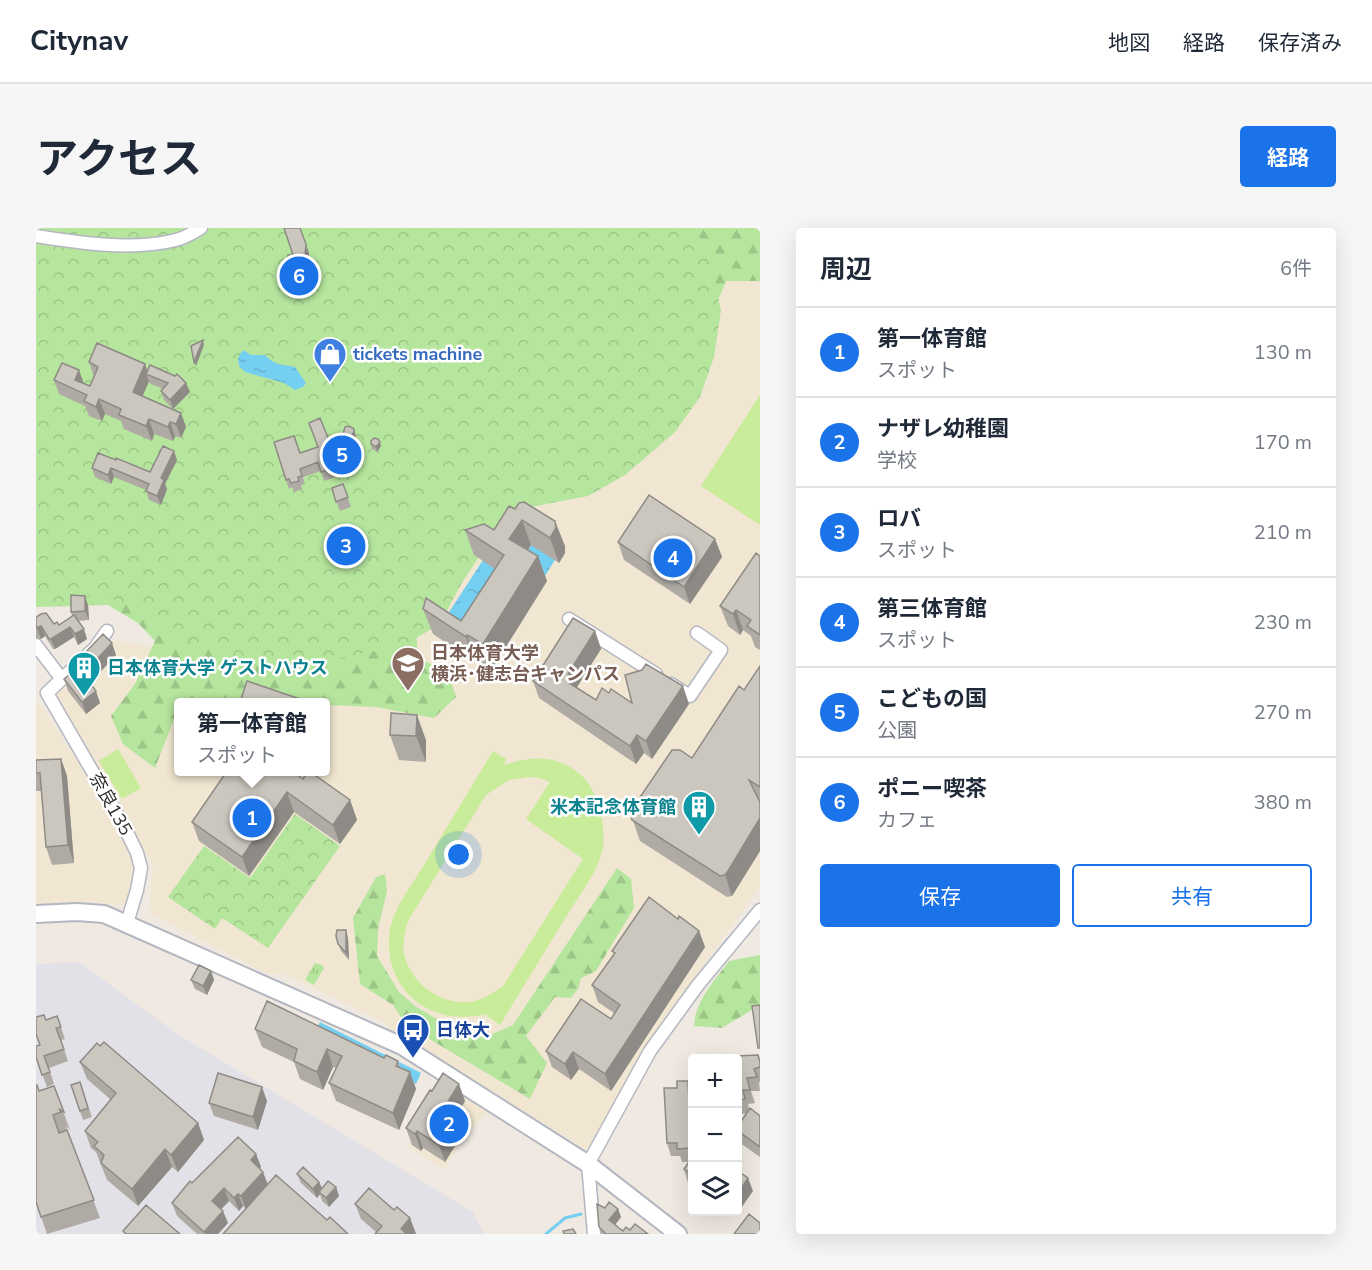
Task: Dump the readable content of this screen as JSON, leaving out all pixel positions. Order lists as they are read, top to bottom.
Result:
{
  "streets": {
    "street": ["奈良135"]
  },
  "places": {
    "shop": ["tickets machine"],
    "school or university": ["日本体育大学 横浜･健志台キャンパス"],
    "building": ["日本体育大学 ゲストハウス", "米本記念体育館"],
    "bus stop": ["日体大"]
  },
  "page": {
    "header": "Citynav",
    "nav": ["地図", "経路", "保存済み"],
    "title": "アクセス",
    "buttons": [
      "経路",
      ["保存", "共有"]
    ],
    "heading": ["周辺", "6件"],
    "pins": [
      "6",
      "5",
      "3",
      "4",
      "1",
      "2"
    ],
    "list": [
      {
        "mark": "1",
        "name": "第一体育館",
        "note": "スポット",
        "value": "130 m"
      },
      {
        "mark": "2",
        "name": "ナザレ幼稚園",
        "note": "学校",
        "value": "170 m"
      },
      {
        "mark": "3",
        "name": "ロバ",
        "note": "スポット",
        "value": "210 m"
      },
      {
        "mark": "4",
        "name": "第三体育館",
        "note": "スポット",
        "value": "230 m"
      },
      {
        "mark": "5",
        "name": "こどもの国",
        "note": "公園",
        "value": "270 m"
      },
      {
        "mark": "6",
        "name": "ポニー喫茶",
        "note": "カフェ",
        "value": "380 m"
      }
    ],
    "popup": ["第一体育館", "スポット"],
    "map_buttons": ["+", "−"]
  }
}
